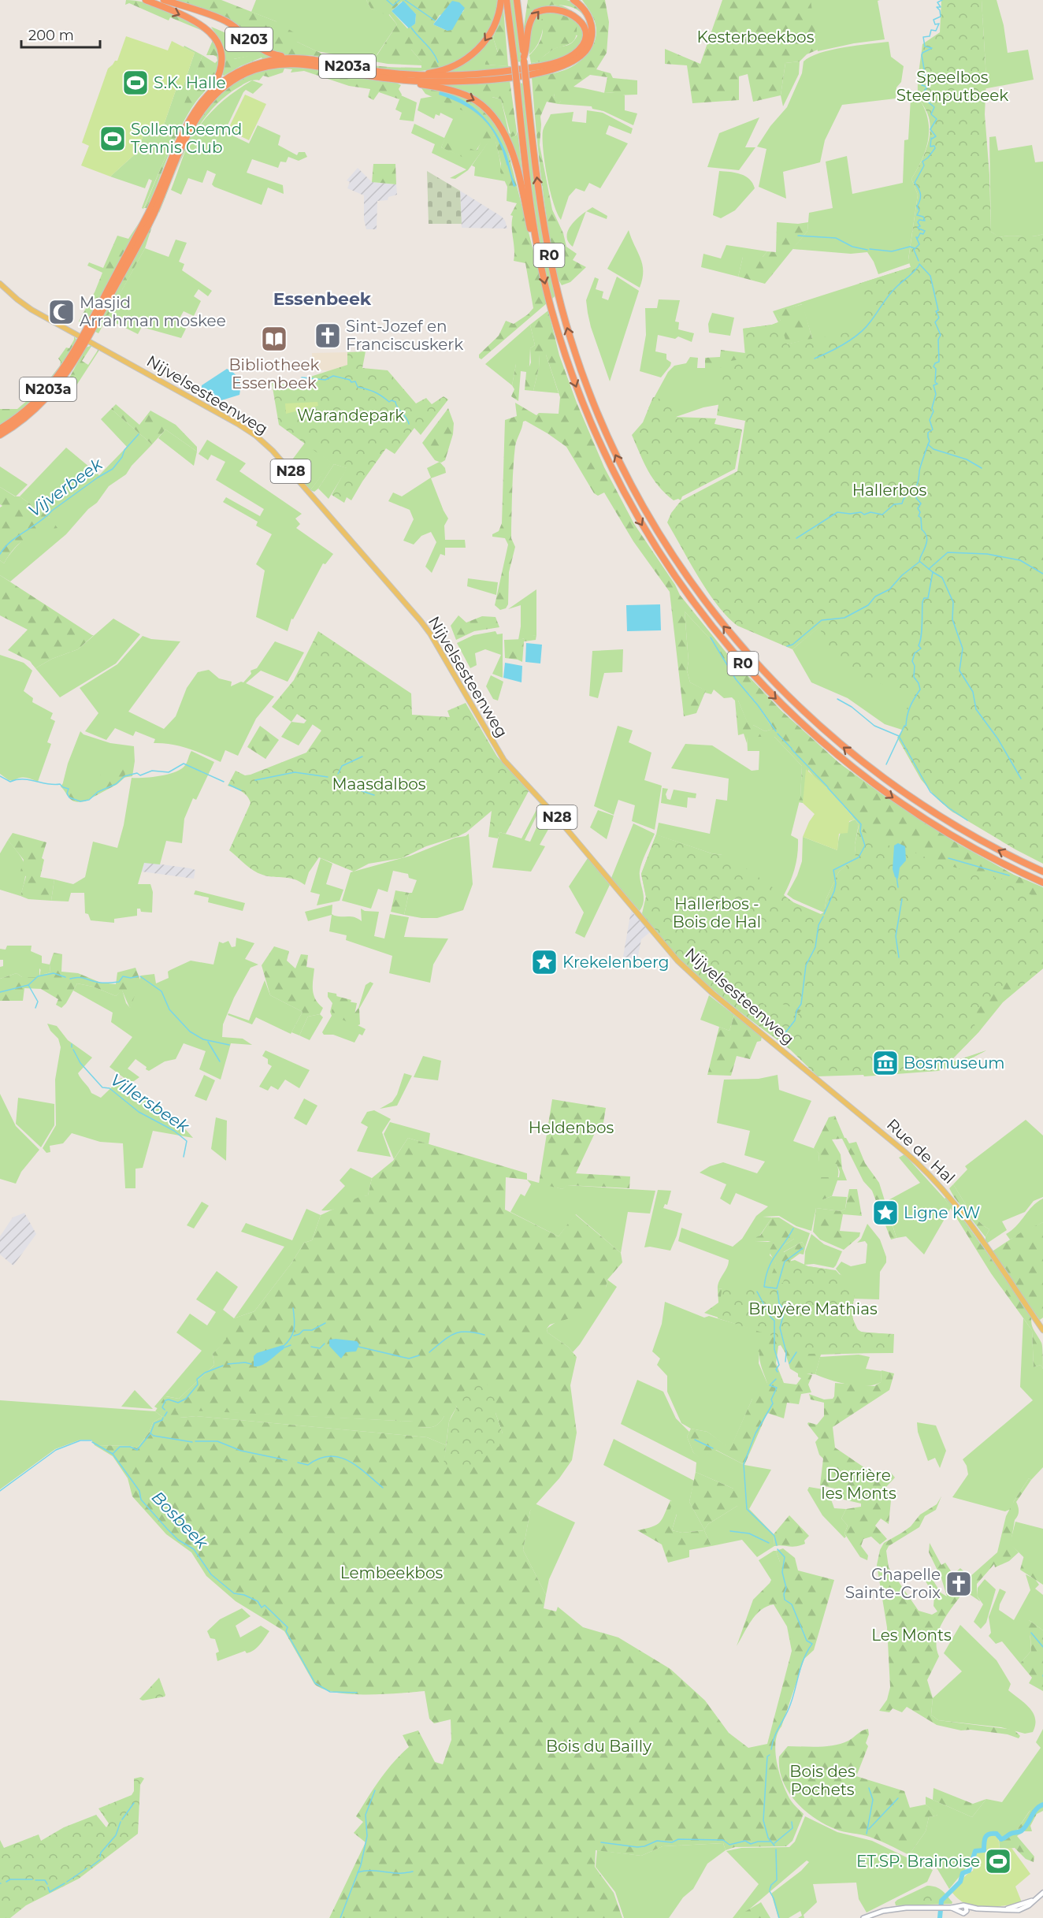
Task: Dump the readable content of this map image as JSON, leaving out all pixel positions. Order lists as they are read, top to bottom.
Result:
{
  "streets": {
    "highway": ["N203", "N203a", "R0"],
    "main road": ["Nijvelsesteenweg", "N28", "Rue de Hal"]
  },
  "crossings": [
    ["N203", "N203a"],
    ["N203a", "Nijvelsesteenweg"],
    ["Nijvelsesteenweg", "Rue de Hal"]
  ],
  "districts": ["Essenbeek"],
  "water": ["Vijverbeek", "Villersbeek", "Bosbeek"],
  "parks": [
    "Kesterbeekbos",
    "Speelbos Steenputbeek",
    "Warandepark",
    "Hallerbos",
    "Maasdalbos",
    "Hallerbos - Bois de Hal",
    "Heldenbos",
    "Bruyère Mathias",
    "Derrière les Monts",
    "Lembeekbos",
    "Les Monts",
    "Bois du Bailly",
    "Bois des Pochets"
  ],
  "places": {
    "sports": ["S.K. Halle", "Sollembeemd Tennis Club", "ET.SP. Brainoise"],
    "mosque": ["Masjid Arrahman moskee"],
    "church": ["Sint-Jozef en Franciscuskerk", "Chapelle Sainte-Croix"],
    "library": ["Bibliotheek Essenbeek"],
    "place": ["Krekelenberg", "Ligne KW"],
    "museum": ["Bosmuseum"]
  },
  "scale_bar": "200 m"
}
